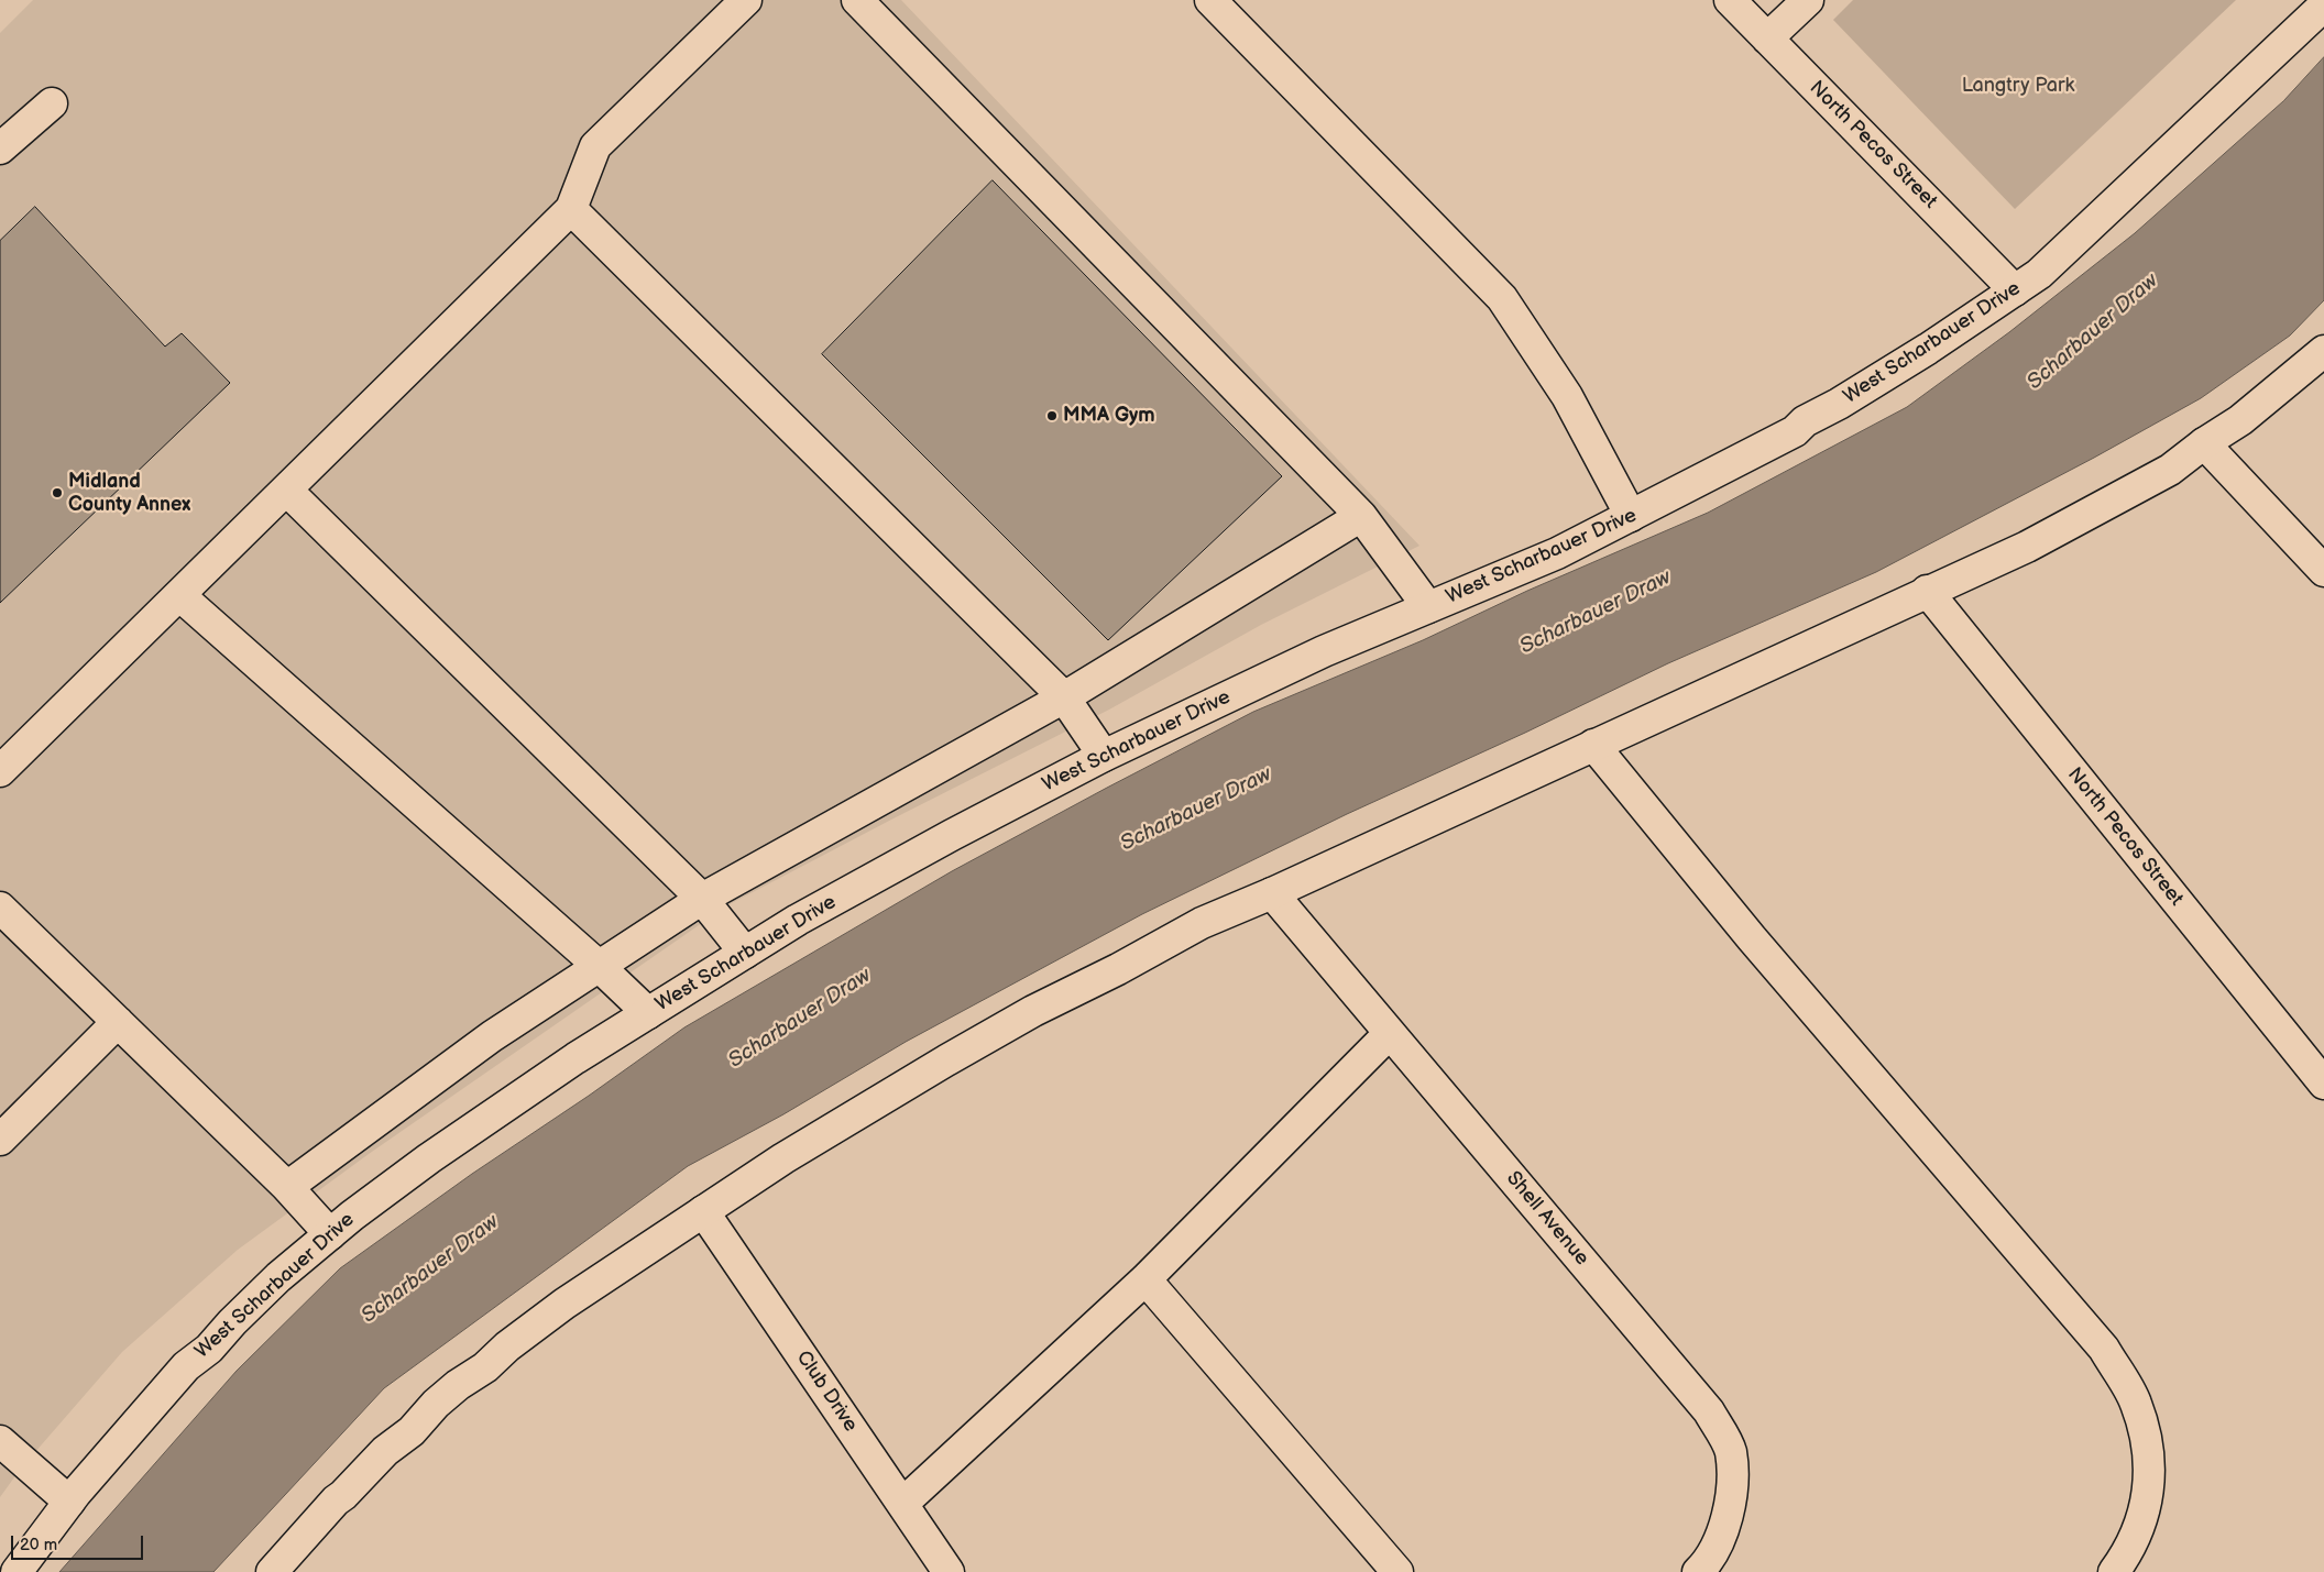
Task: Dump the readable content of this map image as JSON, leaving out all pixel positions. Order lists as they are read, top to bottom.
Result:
{
  "streets": {
    "main road": [
      "North Pecos Street",
      "West Scharbauer Drive",
      "Shell Avenue",
      "Club Drive"
    ]
  },
  "crossings": [
    ["North Pecos Street", "West Scharbauer Drive"]
  ],
  "water": ["Scharbauer Draw"],
  "parks": ["Langtry Park"],
  "places": ["MMA Gym", "Midland County Annex"],
  "scale_bar": "20 m"
}
